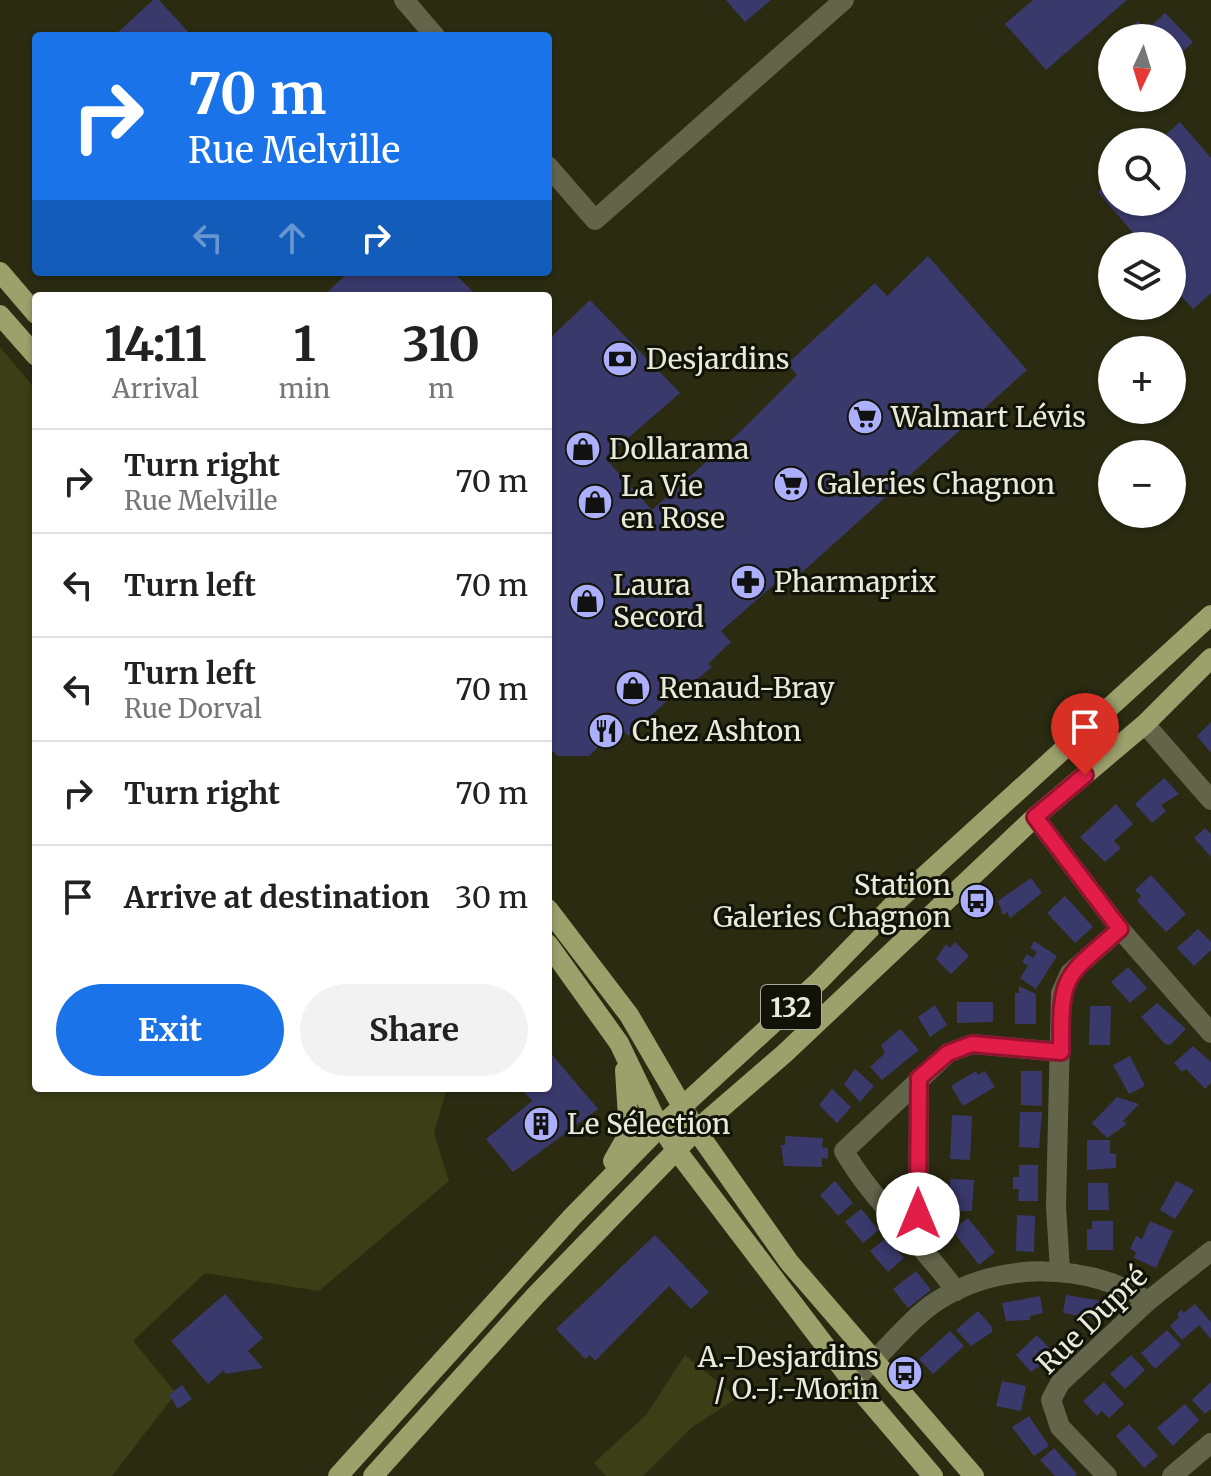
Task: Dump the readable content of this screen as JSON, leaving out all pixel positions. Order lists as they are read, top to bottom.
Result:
{
  "streets": {
    "main road": ["132"],
    "street": ["Rue Dupré"]
  },
  "places": {
    "bank": ["Desjardins"],
    "supermarket": ["Walmart Lévis", "Galeries Chagnon"],
    "shop": [
      "Dollarama",
      "La Vie en Rose",
      "Laura Secord",
      "Renaud-Bray"
    ],
    "pharmacy": ["Pharmaprix"],
    "restaurant": ["Chez Ashton"],
    "bus stop": ["Station Galeries Chagnon", "A.-Desjardins / O.-J.-Morin"],
    "building": ["Le Sélection"]
  },
  "north": "bottom",
  "page": {
    "map_buttons": ["+", "−"],
    "turn": ["70 m", "Rue Melville"],
    "eta": [
      "14:11",
      "Arrival",
      "1",
      "min",
      "310",
      "m"
    ],
    "list": [
      {
        "name": "Turn right",
        "note": "Rue Melville",
        "value": "70 m"
      },
      {
        "name": "Turn left",
        "value": "70 m"
      },
      {
        "name": "Turn left",
        "note": "Rue Dorval",
        "value": "70 m"
      },
      {
        "name": "Turn right",
        "value": "70 m"
      },
      {
        "name": "Arrive at destination",
        "value": "30 m"
      }
    ],
    "buttons": ["Exit", "Share"]
  }
}
